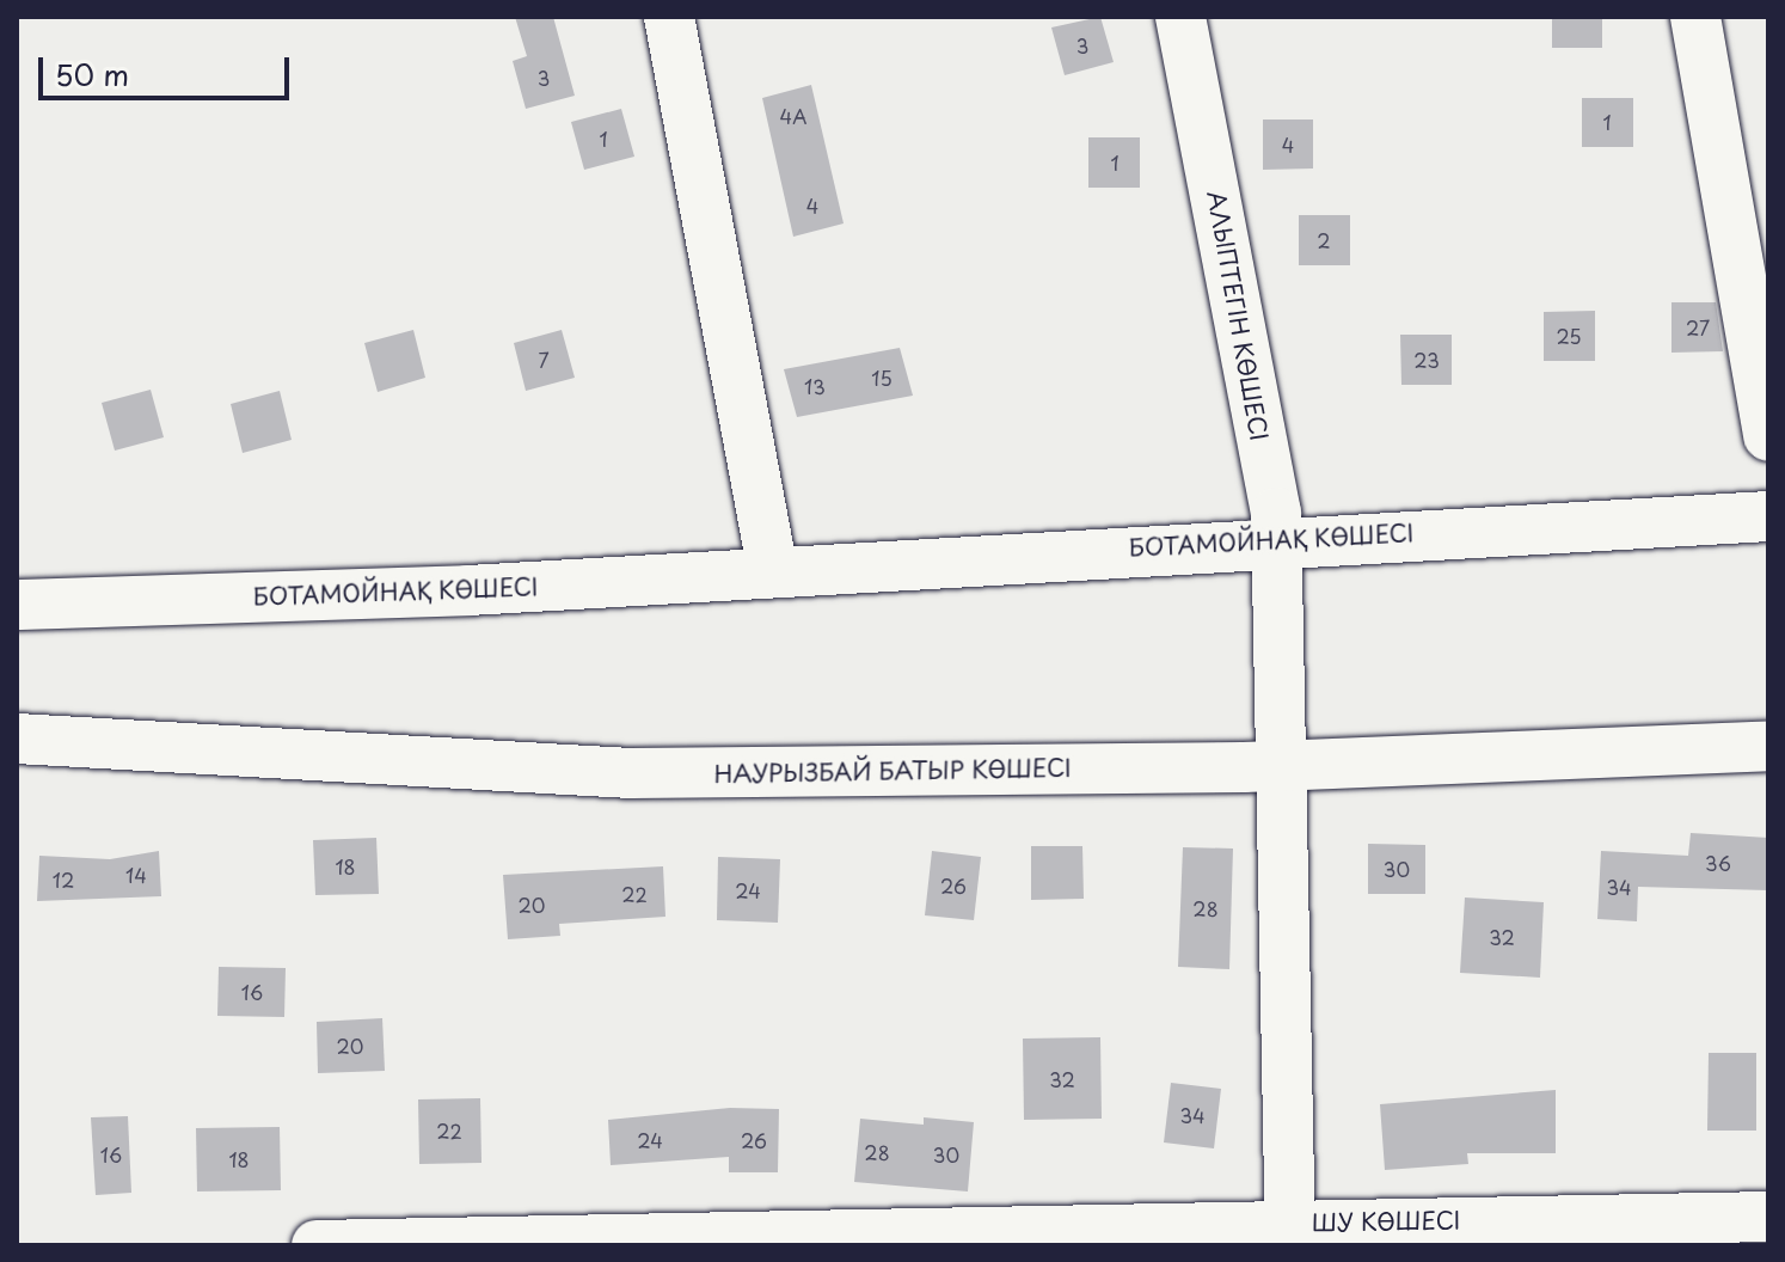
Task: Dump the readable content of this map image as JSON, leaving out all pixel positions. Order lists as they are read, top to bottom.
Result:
{
  "streets": {
    "street": [
      "АЛЫПТЕГІН КӨШЕСІ",
      "БОТАМОЙНАҚ КӨШЕСІ",
      "НАУРЫЗБАЙ БАТЫР КӨШЕСІ",
      "ШУ КӨШЕСІ"
    ]
  },
  "crossings": [
    ["АЛЫПТЕГІН КӨШЕСІ", "БОТАМОЙНАҚ КӨШЕСІ"],
    ["АЛЫПТЕГІН КӨШЕСІ", "НАУРЫЗБАЙ БАТЫР КӨШЕСІ"],
    ["АЛЫПТЕГІН КӨШЕСІ", "ШУ КӨШЕСІ"]
  ],
  "house_numbers": [
    "3",
    "3",
    "4А",
    "1",
    "1",
    "4",
    "1",
    "4",
    "2",
    "27",
    "25",
    "7",
    "23",
    "15",
    "13",
    "36",
    "18",
    "30",
    "14",
    "12",
    "26",
    "34",
    "24",
    "22",
    "20",
    "28",
    "32",
    "16",
    "20",
    "32",
    "34",
    "22",
    "24",
    "26",
    "28",
    "16",
    "30",
    "18"
  ],
  "scale_bar": "50 m"
}
